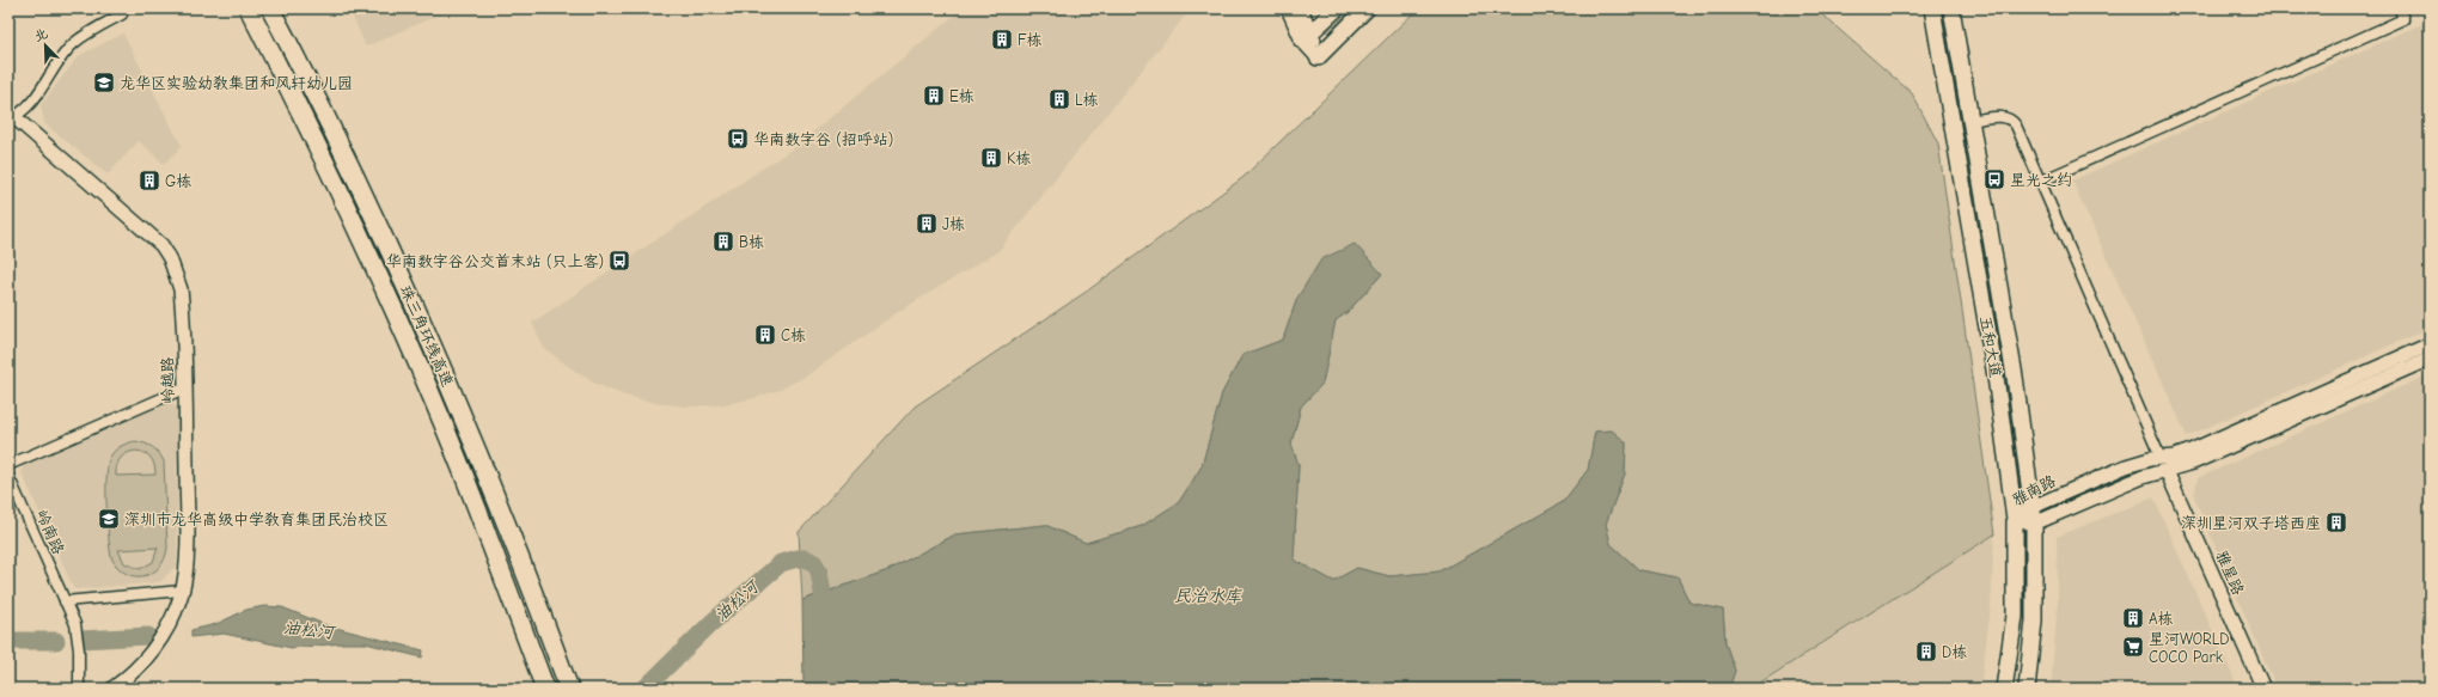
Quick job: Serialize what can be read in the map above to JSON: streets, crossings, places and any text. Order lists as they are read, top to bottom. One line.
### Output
{"streets":{"highway":["珠三角环线高速"],"main road":["五和大道"],"street":["岭越路","雅南路","岭南路","雅星路"]},"crossings":[["五和大道","雅南路"],["雅南路","雅星路"]],"water":["民治水库","油松河"],"places":{"building":["F栋","E栋","L栋","K栋","G栋","J栋","B栋","C栋","深圳星河双子塔西座","A栋","D栋"],"school or university":["龙华区实验幼教集团和风轩幼儿园","深圳市龙华高级中学教育集团民治校区"],"bus stop":["华南数字谷 (招呼站)","星光之约","华南数字谷公交首末站 (只上客)"],"supermarket":["星河WORLD COCO Park"]},"north":"top left"}
